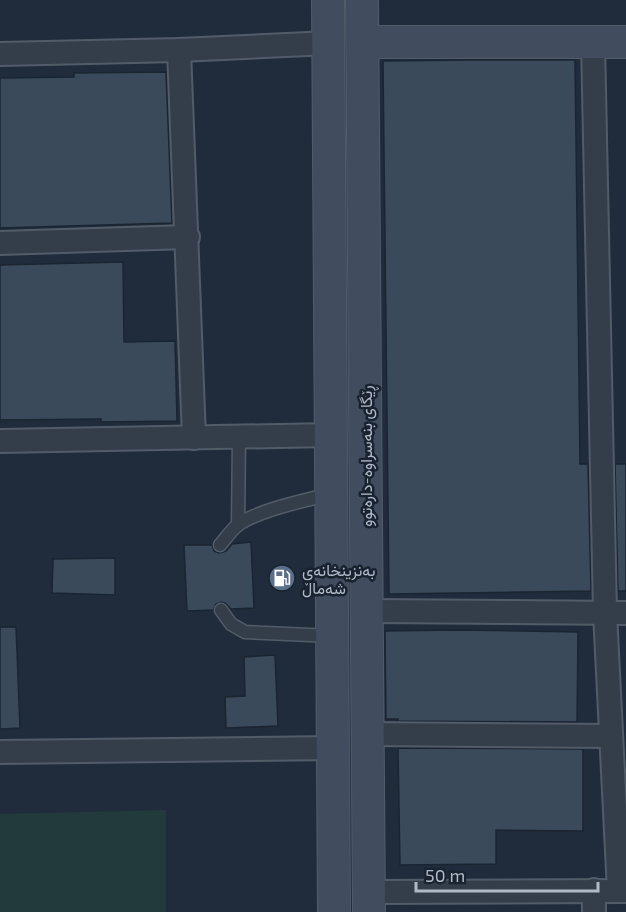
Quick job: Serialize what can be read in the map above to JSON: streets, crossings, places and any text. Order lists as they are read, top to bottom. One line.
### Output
{"streets":{"street":["ڕێگای بنەسراوە-دارەتوو"]},"places":{"fuel station":["بەنزینخانەی شەماڵ"]},"scale_bar":"50 m"}
